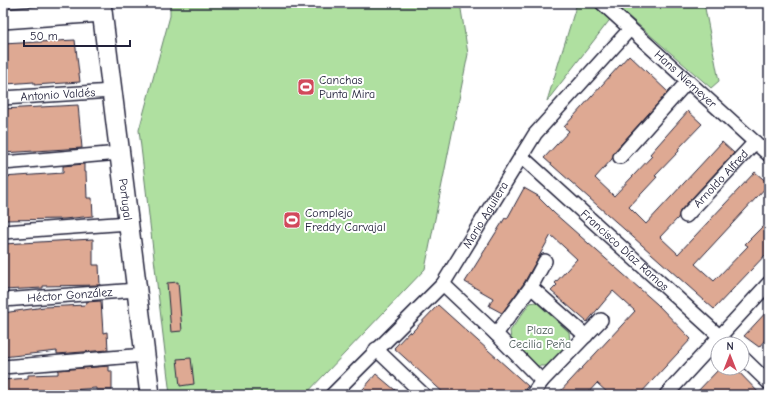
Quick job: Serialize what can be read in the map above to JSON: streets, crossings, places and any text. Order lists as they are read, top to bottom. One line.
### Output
{"streets":{"main road":["Portugal"],"street":["Hans Niemeyer","Antonio Valdés","Arnoldo Alfred","Mario Aguilera","Francisco Díaz Ramos","Héctor González"]},"crossings":[["Hans Niemeyer","Arnoldo Alfred"],["Hans Niemeyer","Mario Aguilera"],["Antonio Valdés","Portugal"],["Portugal","Héctor González"],["Mario Aguilera","Francisco Díaz Ramos"]],"parks":["Plaza Cecilia Peña"],"places":{"sports":["Canchas Punta Mira","Complejo Freddy Carvajal"]},"scale_bar":"50 m","north":"top"}
